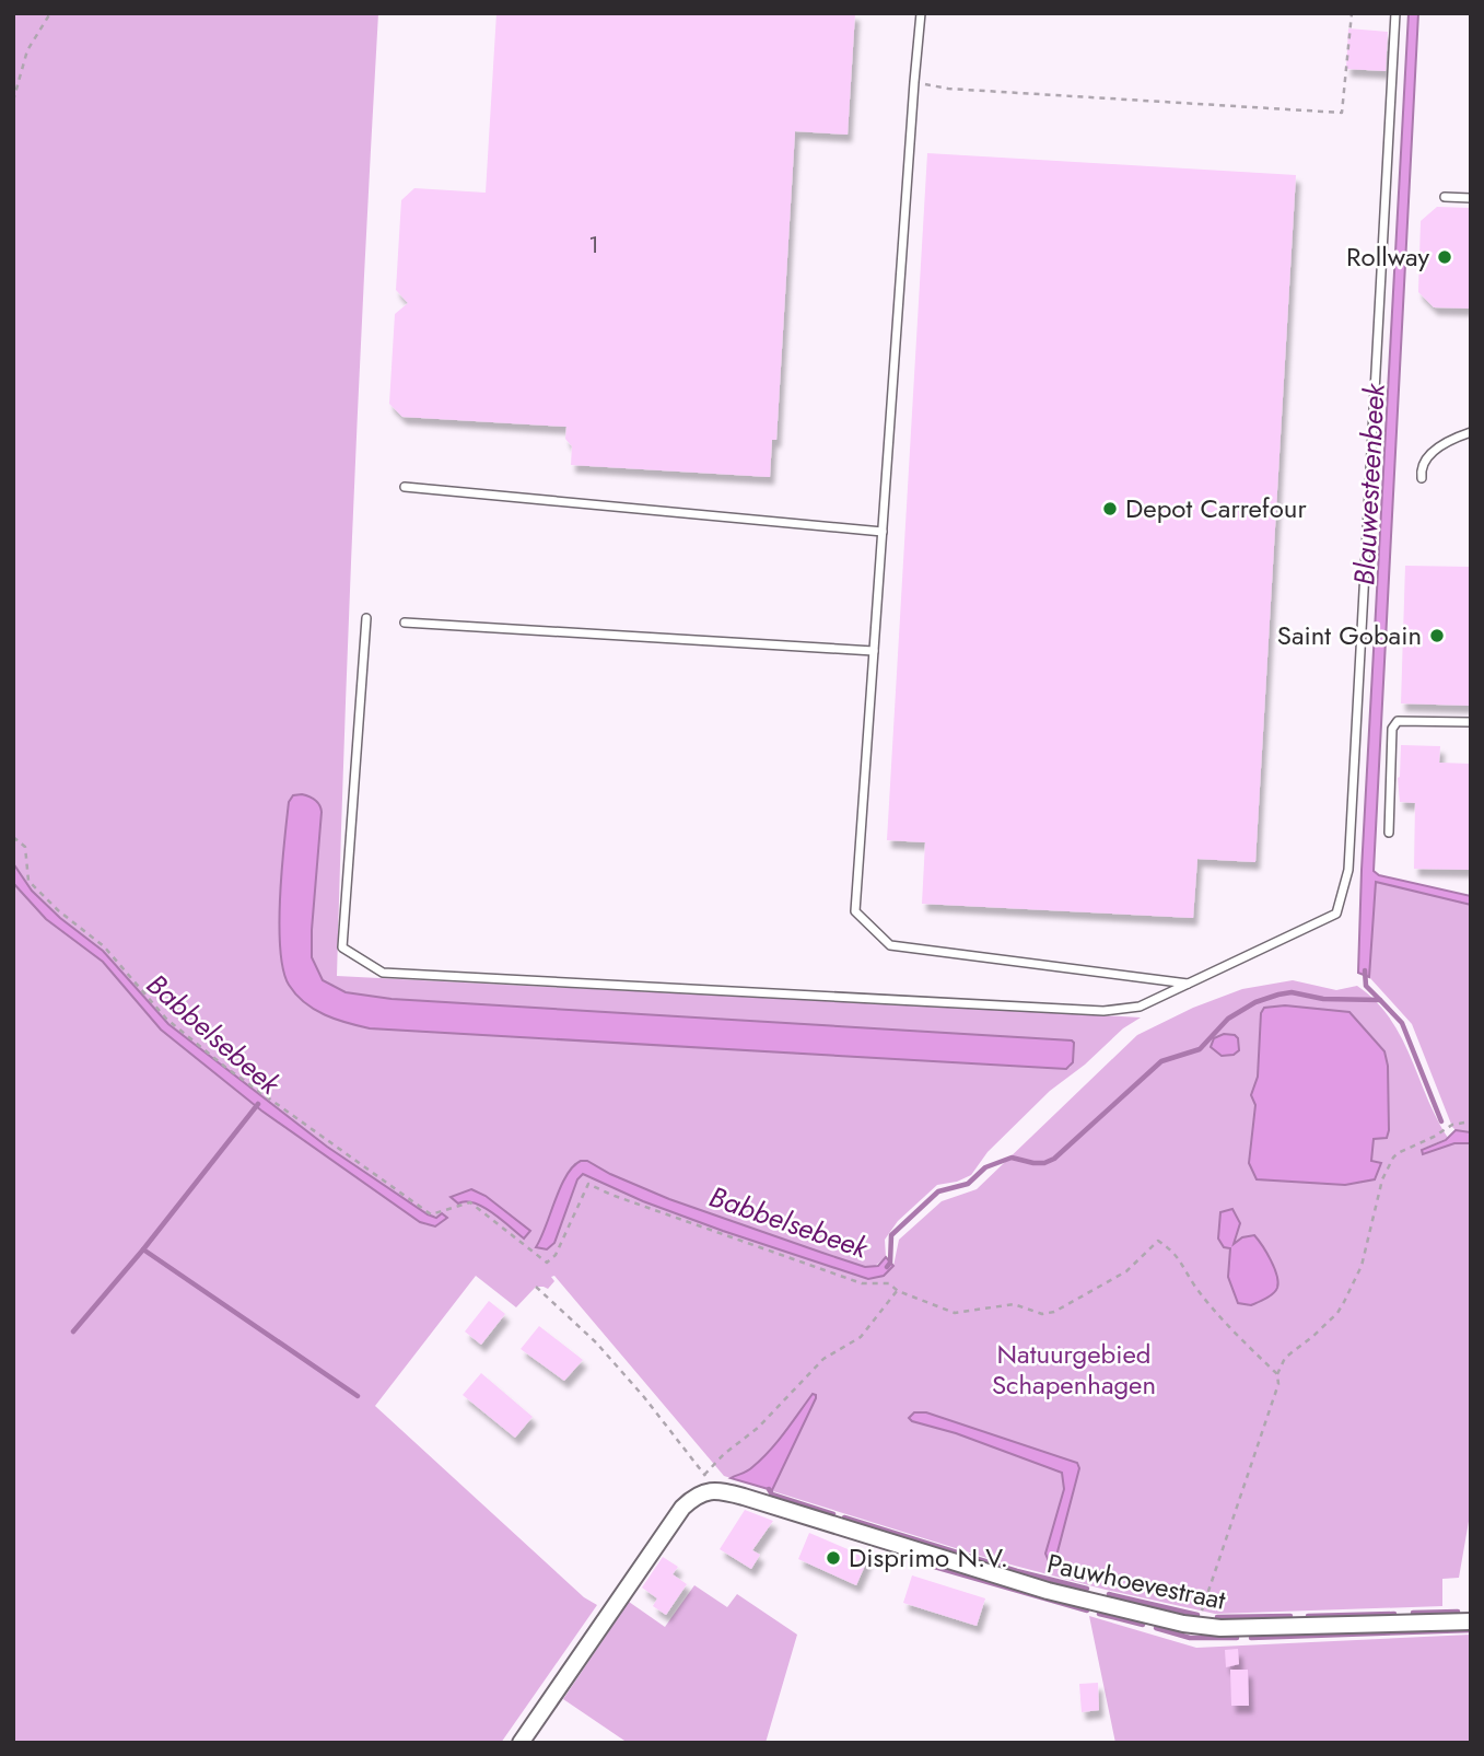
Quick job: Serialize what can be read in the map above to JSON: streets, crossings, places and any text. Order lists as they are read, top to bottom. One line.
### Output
{"streets":{"street":["Pauwhoevestraat"]},"water":["Blauwesteenbeek","Babbelsebeek"],"parks":["Natuurgebied Schapenhagen"],"places":["Rollway","Depot Carrefour","Saint Gobain","Disprimo N.V."],"house_numbers":["1"]}
